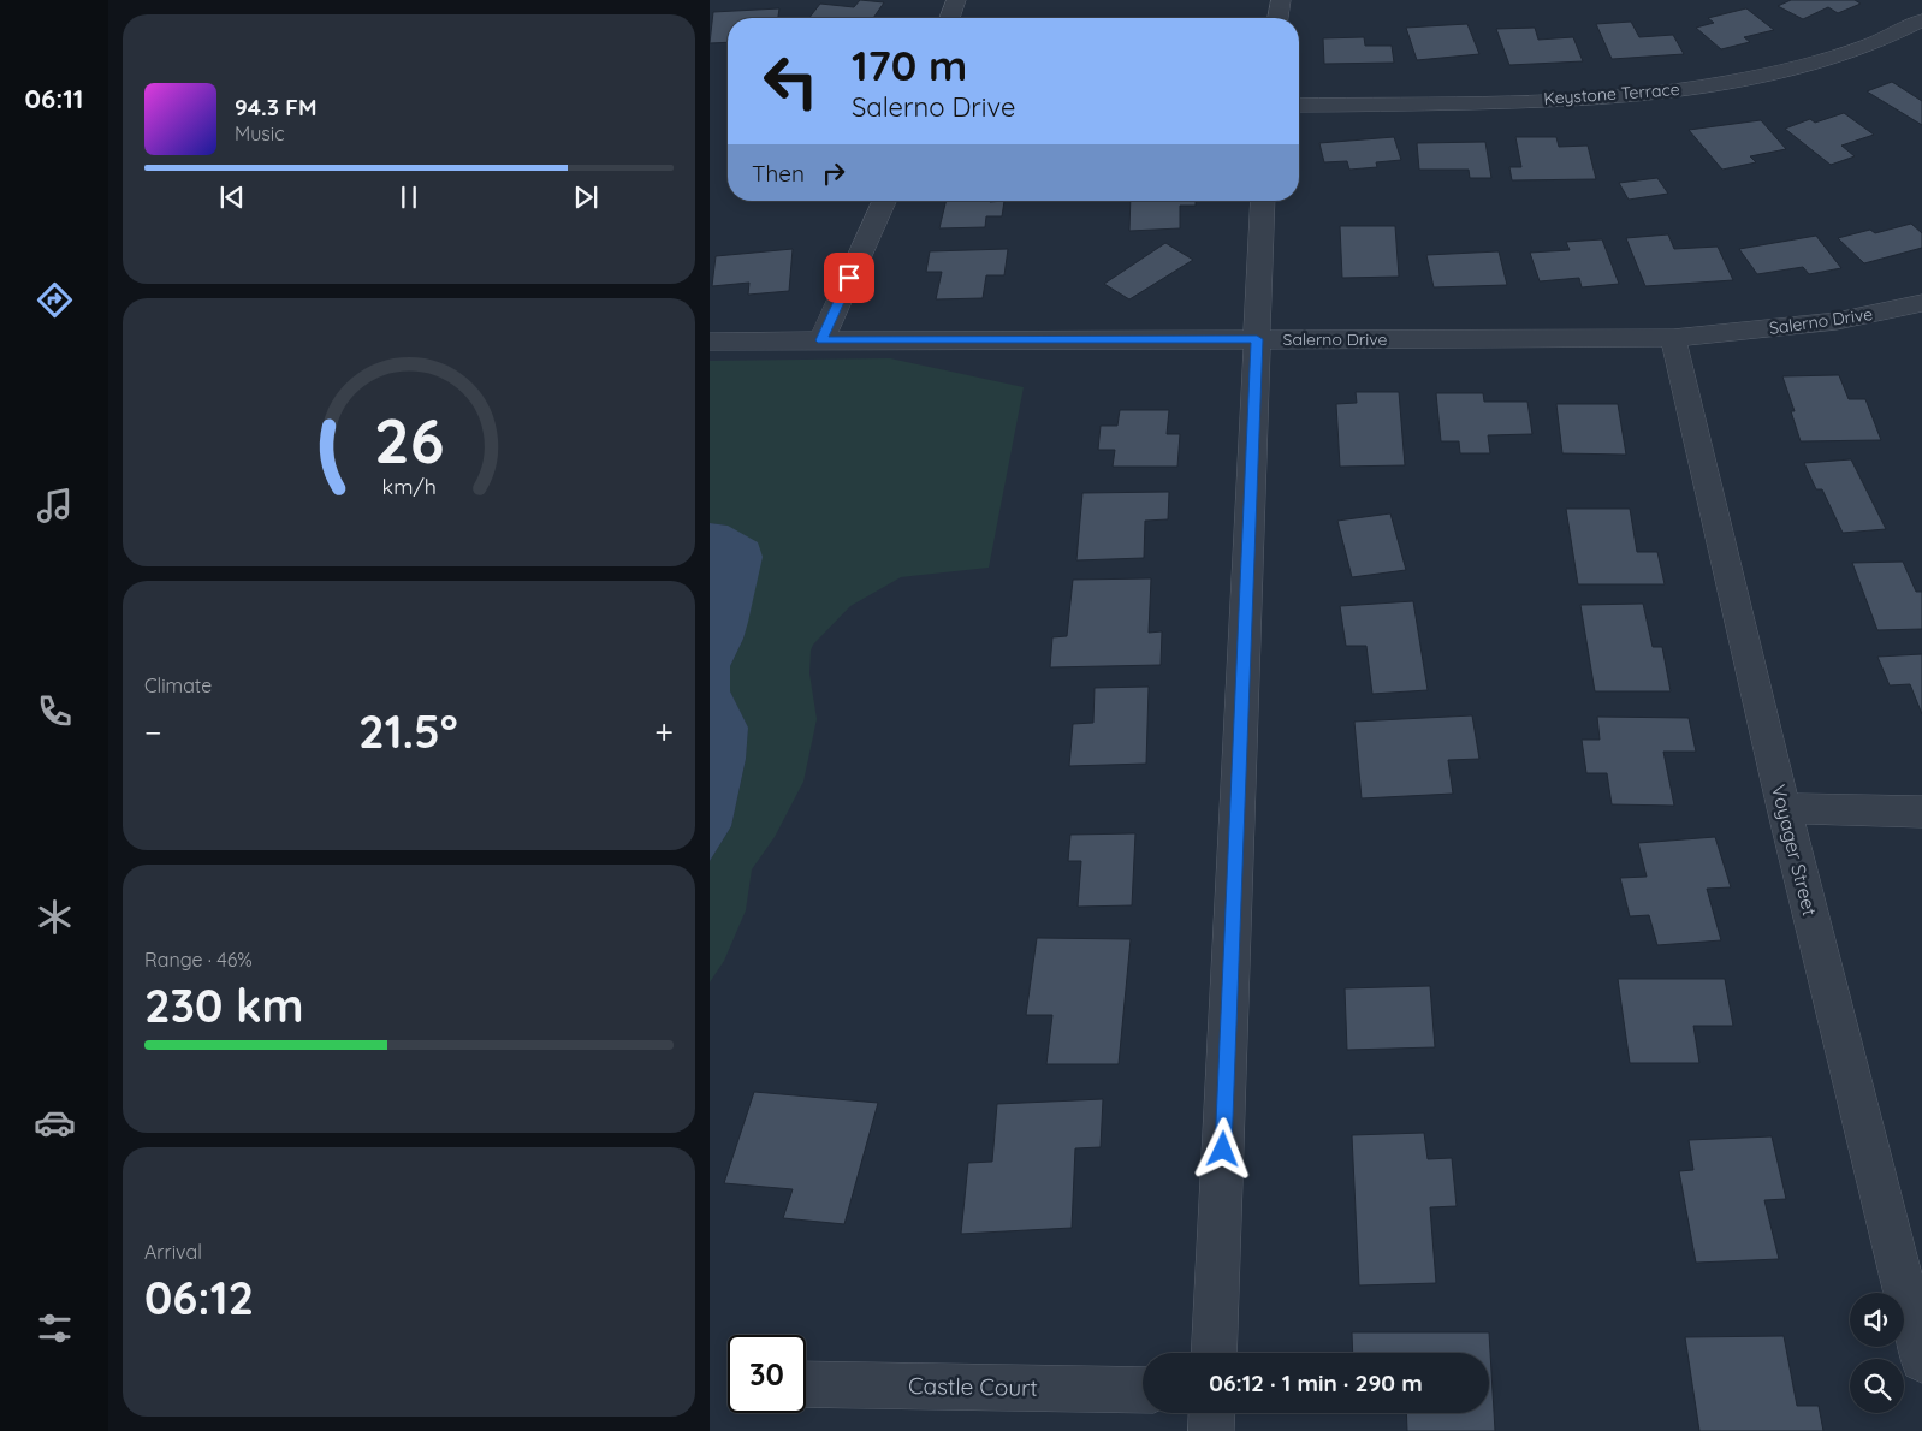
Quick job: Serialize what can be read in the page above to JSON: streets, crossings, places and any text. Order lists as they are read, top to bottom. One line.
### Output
{"streets":{"street":["Keystone Terrace","Salerno Drive","Voyager Street","Castle Court"]},"crossings":[["Salerno Drive","Voyager Street"]],"page":{"tabs":"06:11","turn":["170 m","Salerno Drive"],"song":["94.3 FM","Music"],"then":"Then","tile":["Climate",["Range · 46%","230 km"],["Arrival","06:12"]],"heat":["−","21.5°","+"],"limit":"30","trip":"06:12 · 1 min · 290 m","gauge":["26","km/h"]}}
